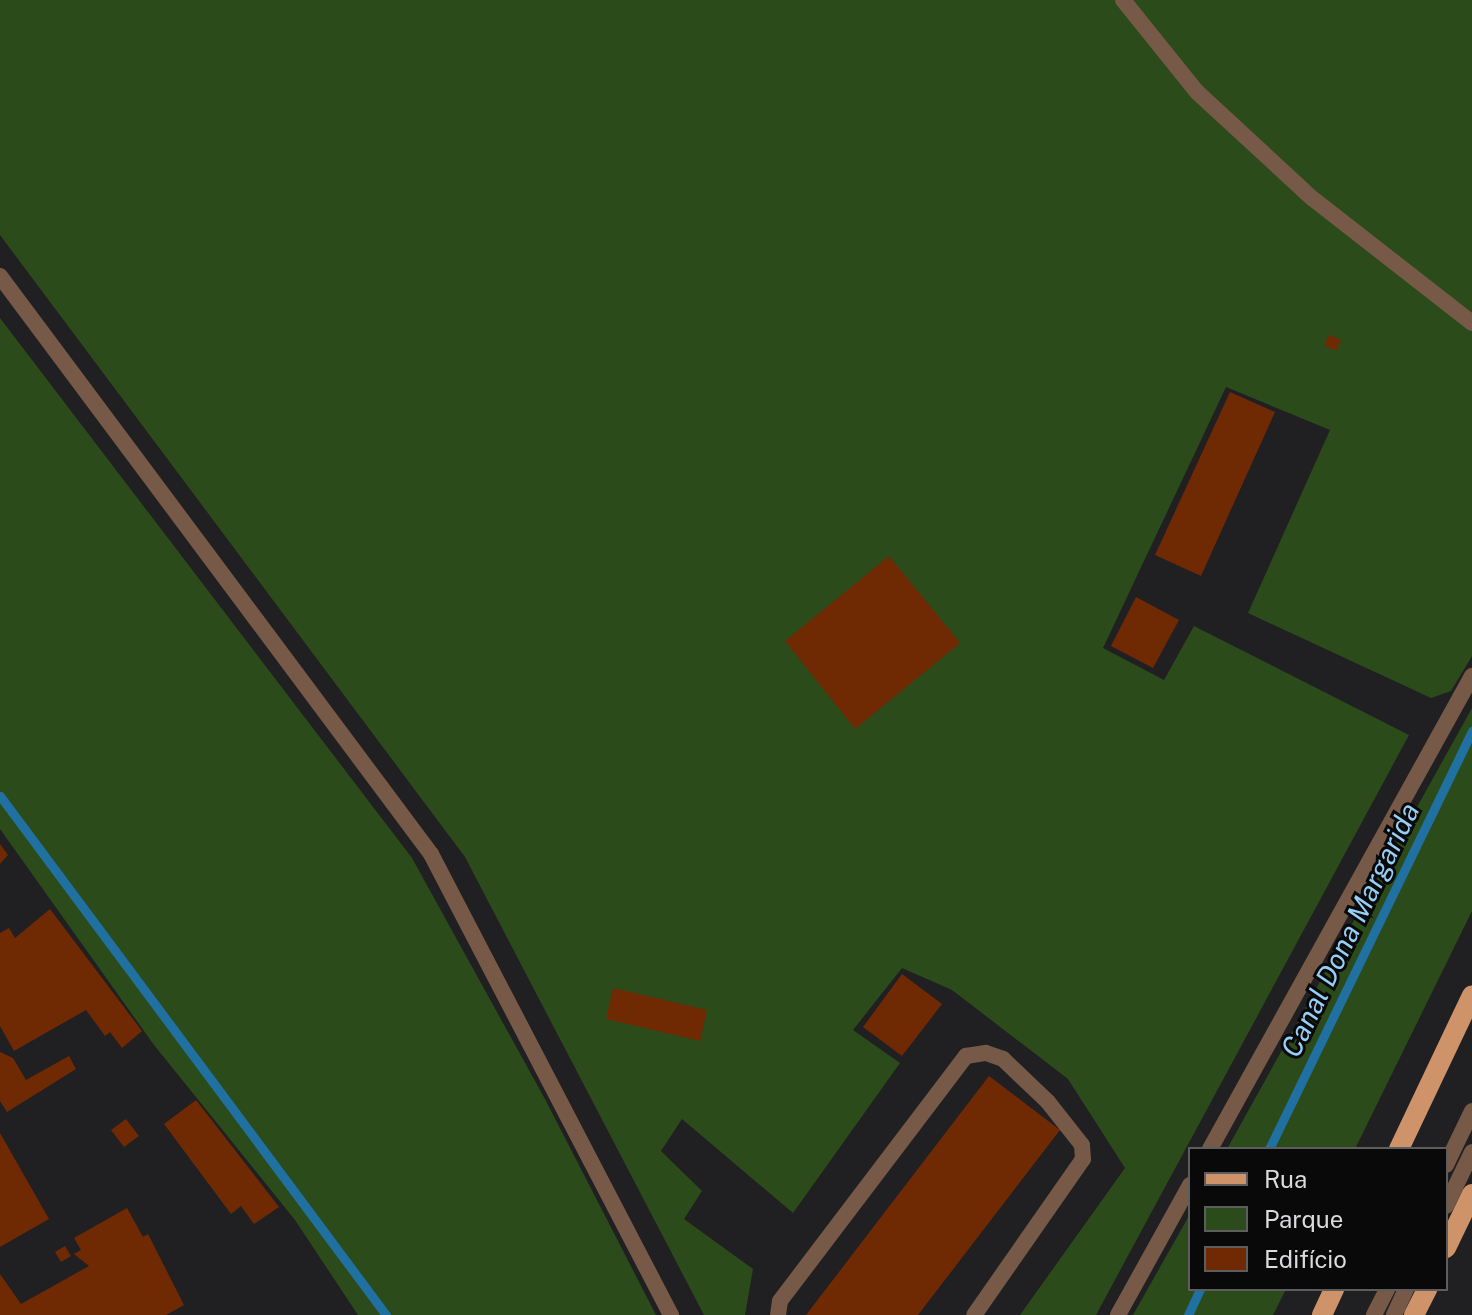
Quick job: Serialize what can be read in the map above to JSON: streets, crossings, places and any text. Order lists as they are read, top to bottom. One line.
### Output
{"water":["Canal Dona Margarida"],"legend":["Rua","Parque","Edifício"]}
